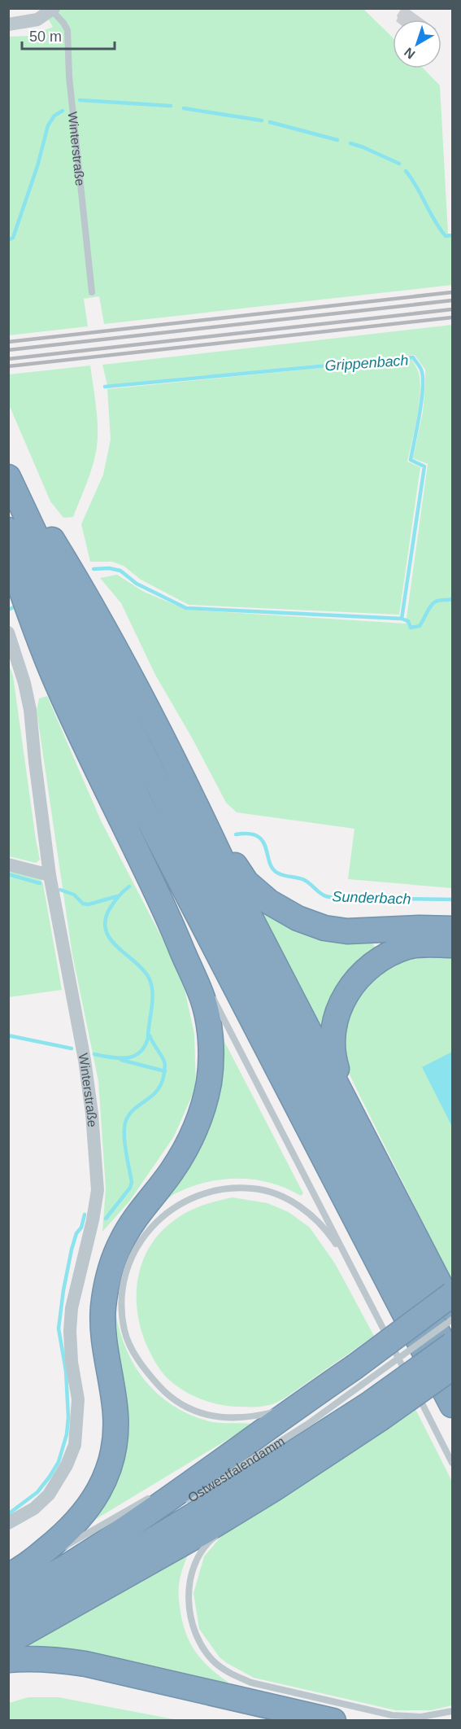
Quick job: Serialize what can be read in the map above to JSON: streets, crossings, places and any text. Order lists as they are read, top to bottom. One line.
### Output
{"streets":{"highway":["Ostwestfalendamm"],"street":["Winterstraße"]},"water":["Grippenbach","Sunderbach"],"scale_bar":"50 m","north":"bottom left"}
